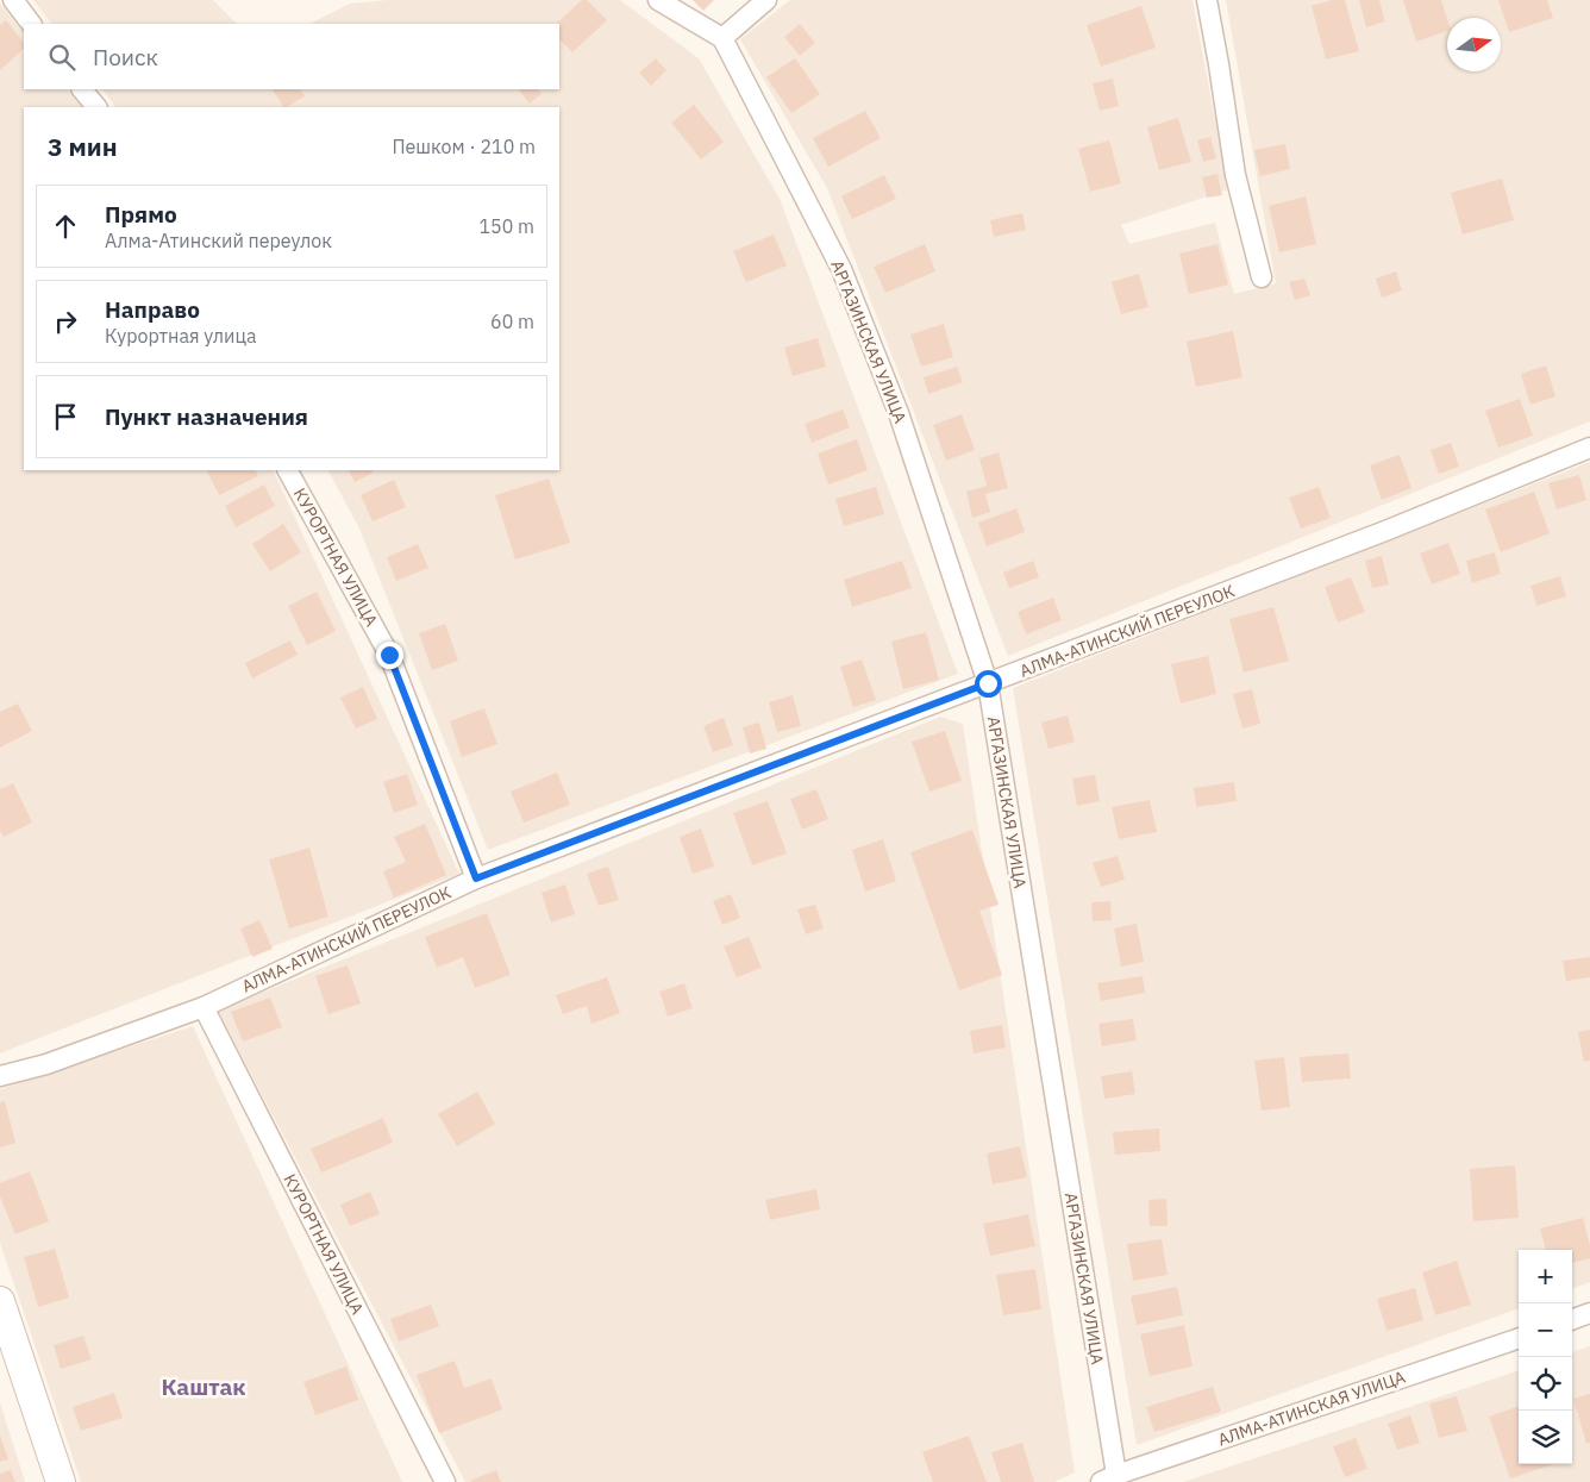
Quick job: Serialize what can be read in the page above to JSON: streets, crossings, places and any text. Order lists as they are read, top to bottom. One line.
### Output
{"streets":{"street":["АРГАЗИНСКАЯ УЛИЦА","КУРОРТНАЯ УЛИЦА","АЛМА-АТИНСКИЙ ПЕРЕУЛОК","АЛМА-АТИНСКАЯ УЛИЦА"]},"crossings":[["АРГАЗИНСКАЯ УЛИЦА","АЛМА-АТИНСКИЙ ПЕРЕУЛОК"],["АРГАЗИНСКАЯ УЛИЦА","АЛМА-АТИНСКАЯ УЛИЦА"],["КУРОРТНАЯ УЛИЦА","АЛМА-АТИНСКИЙ ПЕРЕУЛОК"]],"districts":["Каштак"],"north":"right","page":{"search":"Поиск","heading":["3 мин","Пешком · 210 m"],"list":[["Прямо","Алма-Атинский переулок","150 m"],["Направо","Курортная улица","60 m"],"Пункт назначения"],"map_buttons":["+","−"]}}
